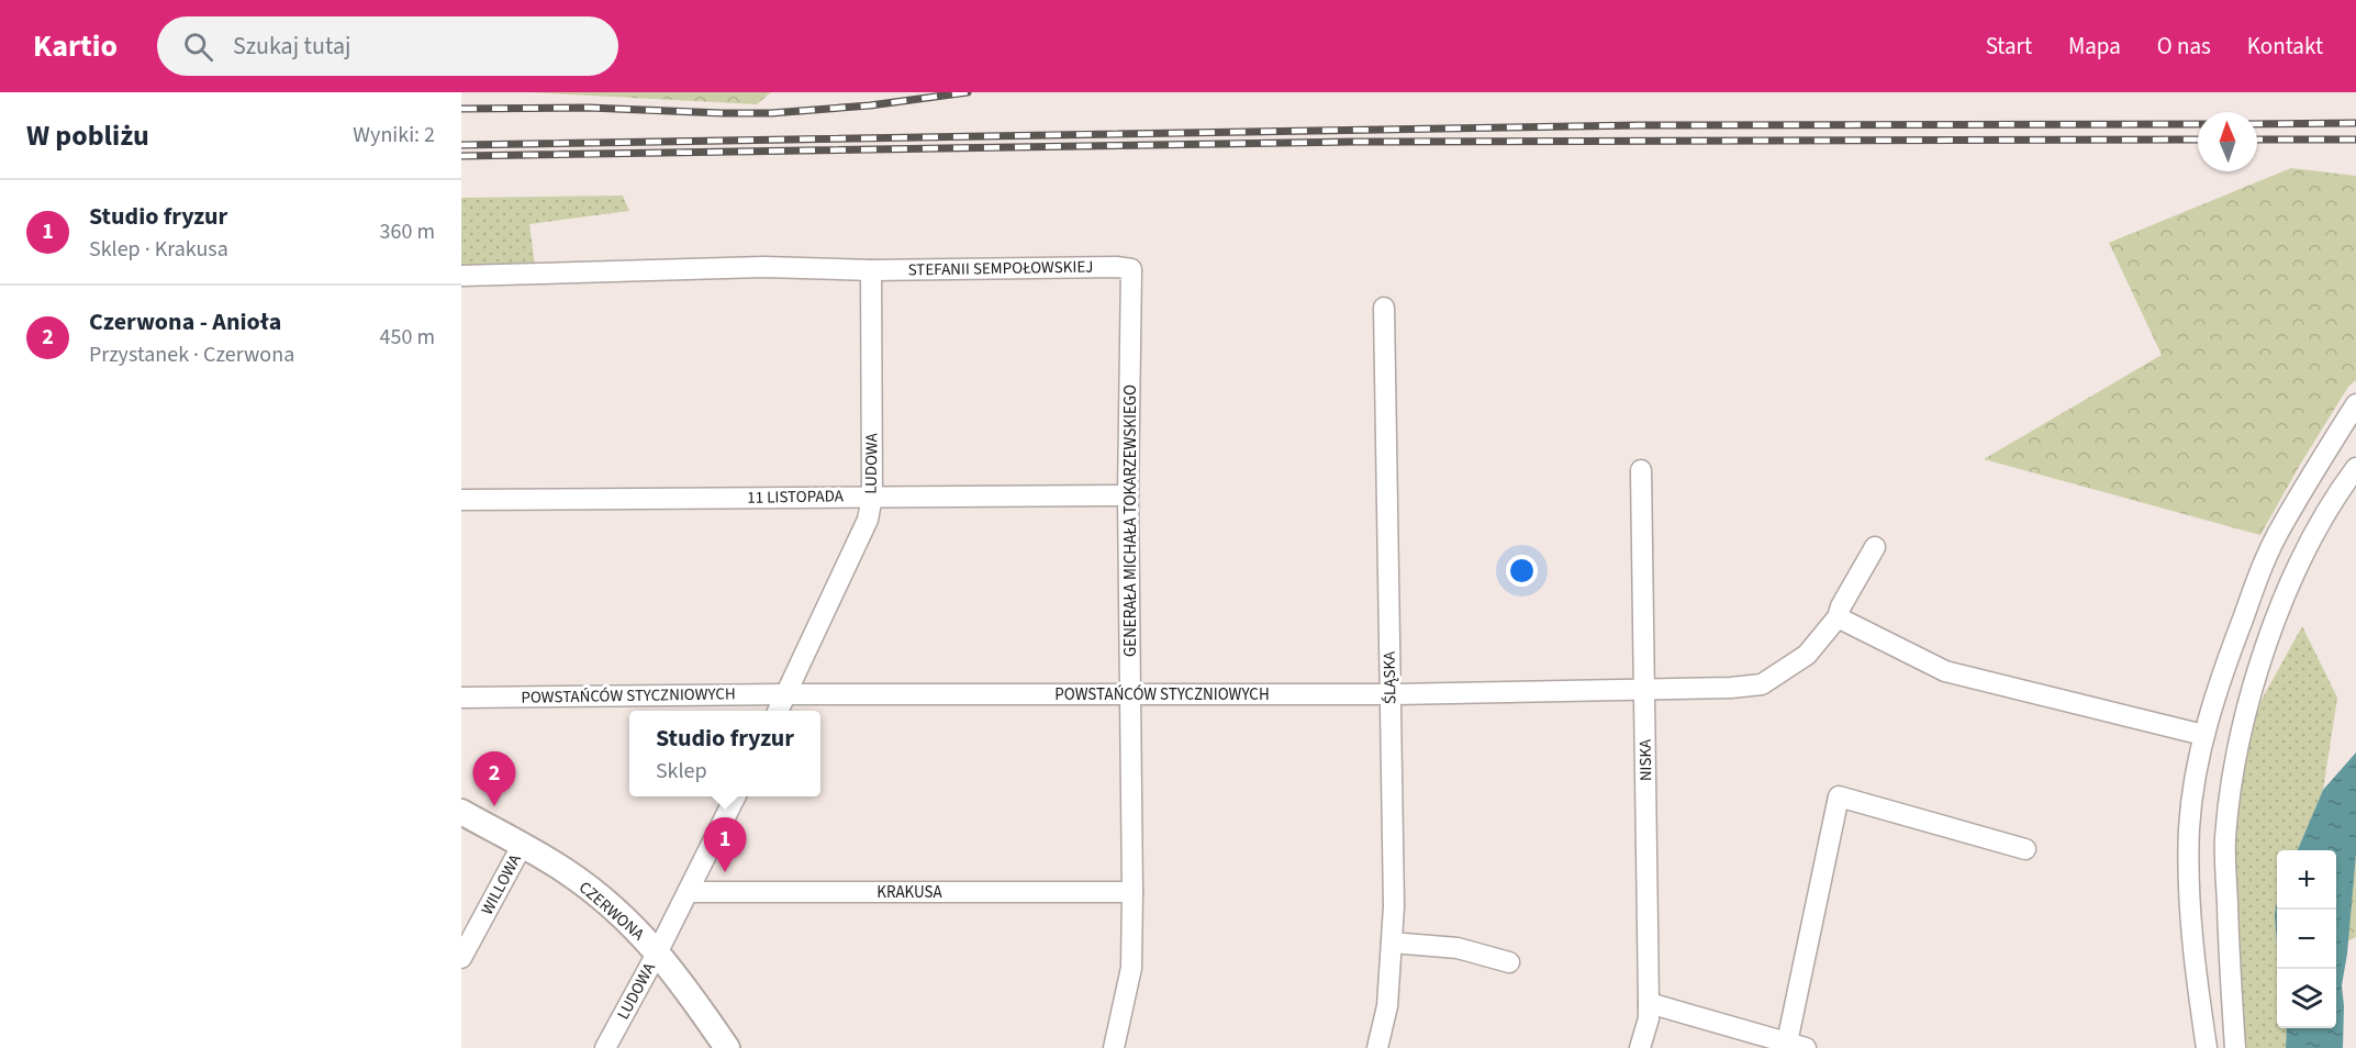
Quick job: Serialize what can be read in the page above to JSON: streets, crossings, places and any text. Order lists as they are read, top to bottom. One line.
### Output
{"streets":{"main road":["CZERWONA"],"street":["STEFANII SEMPOŁOWSKIEJ","LUDOWA","11 LISTOPADA","GENERAŁA MICHAŁA TOKARZEWSKIEGO","ŚLĄSKA","POWSTAŃCÓW STYCZNIOWYCH","NISKA","WILLOWA","KRAKUSA"]},"crossings":[["STEFANII SEMPOŁOWSKIEJ","LUDOWA"],["STEFANII SEMPOŁOWSKIEJ","GENERAŁA MICHAŁA TOKARZEWSKIEGO"],["LUDOWA","11 LISTOPADA"],["LUDOWA","POWSTAŃCÓW STYCZNIOWYCH"],["LUDOWA","KRAKUSA"],["LUDOWA","CZERWONA"],["11 LISTOPADA","GENERAŁA MICHAŁA TOKARZEWSKIEGO"],["GENERAŁA MICHAŁA TOKARZEWSKIEGO","POWSTAŃCÓW STYCZNIOWYCH"],["GENERAŁA MICHAŁA TOKARZEWSKIEGO","KRAKUSA"],["ŚLĄSKA","POWSTAŃCÓW STYCZNIOWYCH"],["POWSTAŃCÓW STYCZNIOWYCH","NISKA"],["WILLOWA","CZERWONA"]],"north":"top","page":{"header":"Kartio","search":"Szukaj tutaj","nav":["Start","Mapa","O nas","Kontakt"],"heading":["W pobliżu","Wyniki: 2"],"list":[{"mark":"1","name":"Studio fryzur","note":"Sklep · Krakusa","value":"360 m"},{"mark":"2","name":"Czerwona - Anioła","note":"Przystanek · Czerwona","value":"450 m"}],"popup":["Studio fryzur","Sklep"],"pins":["2","1"],"map_buttons":["+","−"]}}
